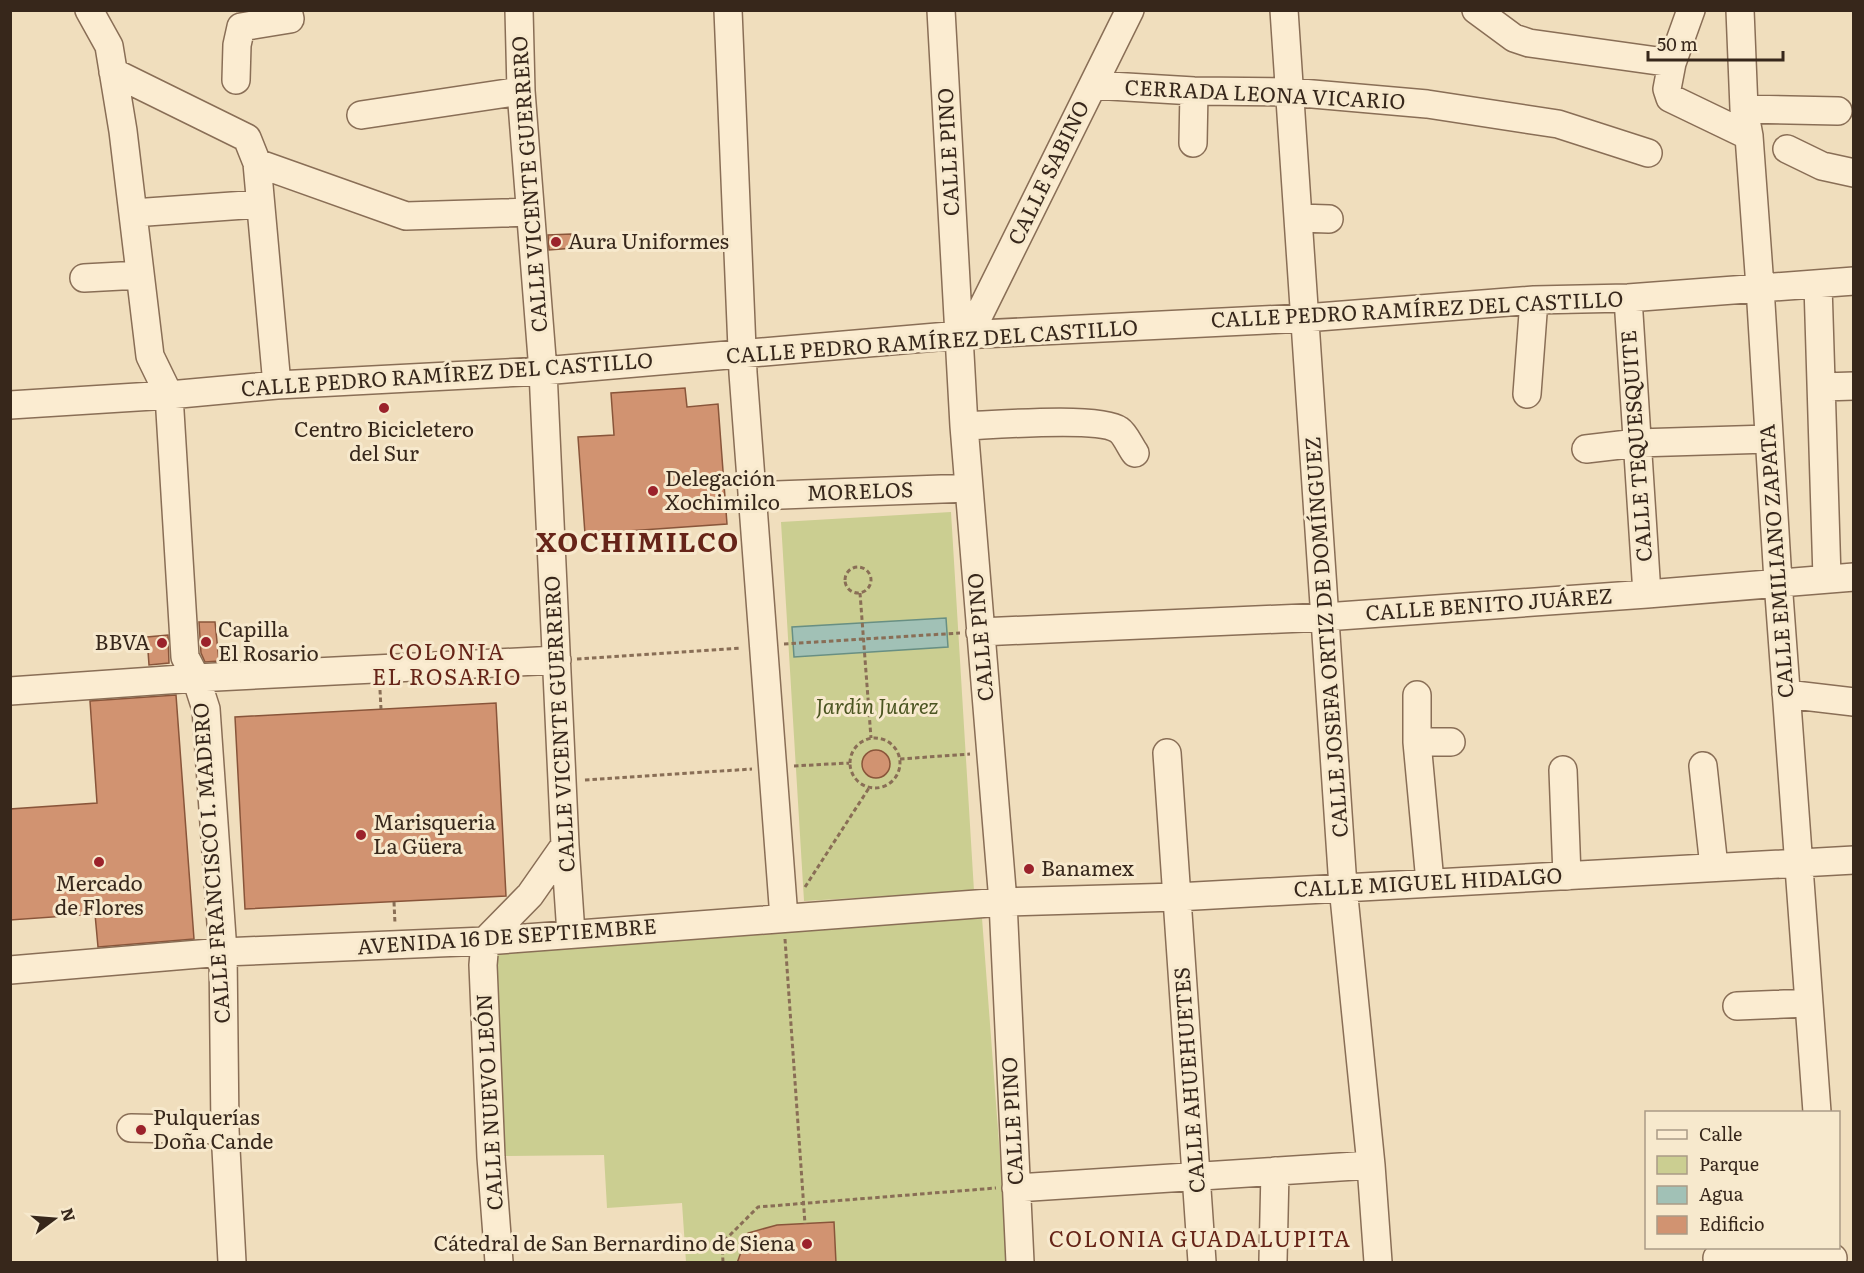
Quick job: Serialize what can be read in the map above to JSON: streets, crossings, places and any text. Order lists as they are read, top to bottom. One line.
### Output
{"streets":{"street":["CERRADA LEONA VICARIO","CALLE PINO","CALLE SABINO","CALLE VICENTE GUERRERO","CALLE PEDRO RAMÍREZ DEL CASTILLO","CALLE TEQUESQUITE","MORELOS","CALLE EMILIANO ZAPATA","CALLE BENITO JUÁREZ","CALLE JOSEFA ORTIZ DE DOMÍNGUEZ","CALLE FRANCISCO I. MADERO","CALLE MIGUEL HIDALGO","AVENIDA 16 DE SEPTIEMBRE","CALLE AHUEHUETES","CALLE NUEVO LEÓN"]},"crossings":[["CERRADA LEONA VICARIO","CALLE SABINO"],["CERRADA LEONA VICARIO","CALLE JOSEFA ORTIZ DE DOMÍNGUEZ"],["CALLE PINO","CALLE SABINO"],["CALLE PINO","CALLE PEDRO RAMÍREZ DEL CASTILLO"],["CALLE PINO","MORELOS"],["CALLE PINO","CALLE BENITO JUÁREZ"],["CALLE PINO","CALLE MIGUEL HIDALGO"],["CALLE PINO","AVENIDA 16 DE SEPTIEMBRE"],["CALLE SABINO","CALLE PEDRO RAMÍREZ DEL CASTILLO"],["CALLE VICENTE GUERRERO","CALLE PEDRO RAMÍREZ DEL CASTILLO"],["CALLE VICENTE GUERRERO","AVENIDA 16 DE SEPTIEMBRE"],["CALLE PEDRO RAMÍREZ DEL CASTILLO","CALLE TEQUESQUITE"],["CALLE PEDRO RAMÍREZ DEL CASTILLO","CALLE EMILIANO ZAPATA"],["CALLE PEDRO RAMÍREZ DEL CASTILLO","CALLE JOSEFA ORTIZ DE DOMÍNGUEZ"],["CALLE PEDRO RAMÍREZ DEL CASTILLO","CALLE FRANCISCO I. MADERO"],["CALLE TEQUESQUITE","CALLE BENITO JUÁREZ"],["CALLE EMILIANO ZAPATA","CALLE BENITO JUÁREZ"],["CALLE EMILIANO ZAPATA","CALLE MIGUEL HIDALGO"],["CALLE BENITO JUÁREZ","CALLE JOSEFA ORTIZ DE DOMÍNGUEZ"],["CALLE JOSEFA ORTIZ DE DOMÍNGUEZ","CALLE MIGUEL HIDALGO"],["CALLE FRANCISCO I. MADERO","AVENIDA 16 DE SEPTIEMBRE"],["CALLE MIGUEL HIDALGO","AVENIDA 16 DE SEPTIEMBRE"],["CALLE MIGUEL HIDALGO","CALLE AHUEHUETES"],["AVENIDA 16 DE SEPTIEMBRE","CALLE NUEVO LEÓN"]],"districts":["XOCHIMILCO","COLONIA EL ROSARIO","COLONIA GUADALUPITA"],"parks":["Jardín Juárez"],"places":["Aura Uniformes","Centro Bicicletero del Sur","Delegación Xochimilco","Capilla El Rosario","BBVA","Marisqueria La Güera","Mercado de Flores","Banamex","Pulquerías Doña Cande","Cátedral de San Bernardino de Siena"],"legend":["Calle","Parque","Agua","Edificio"],"scale_bar":"50 m","north":"right"}
